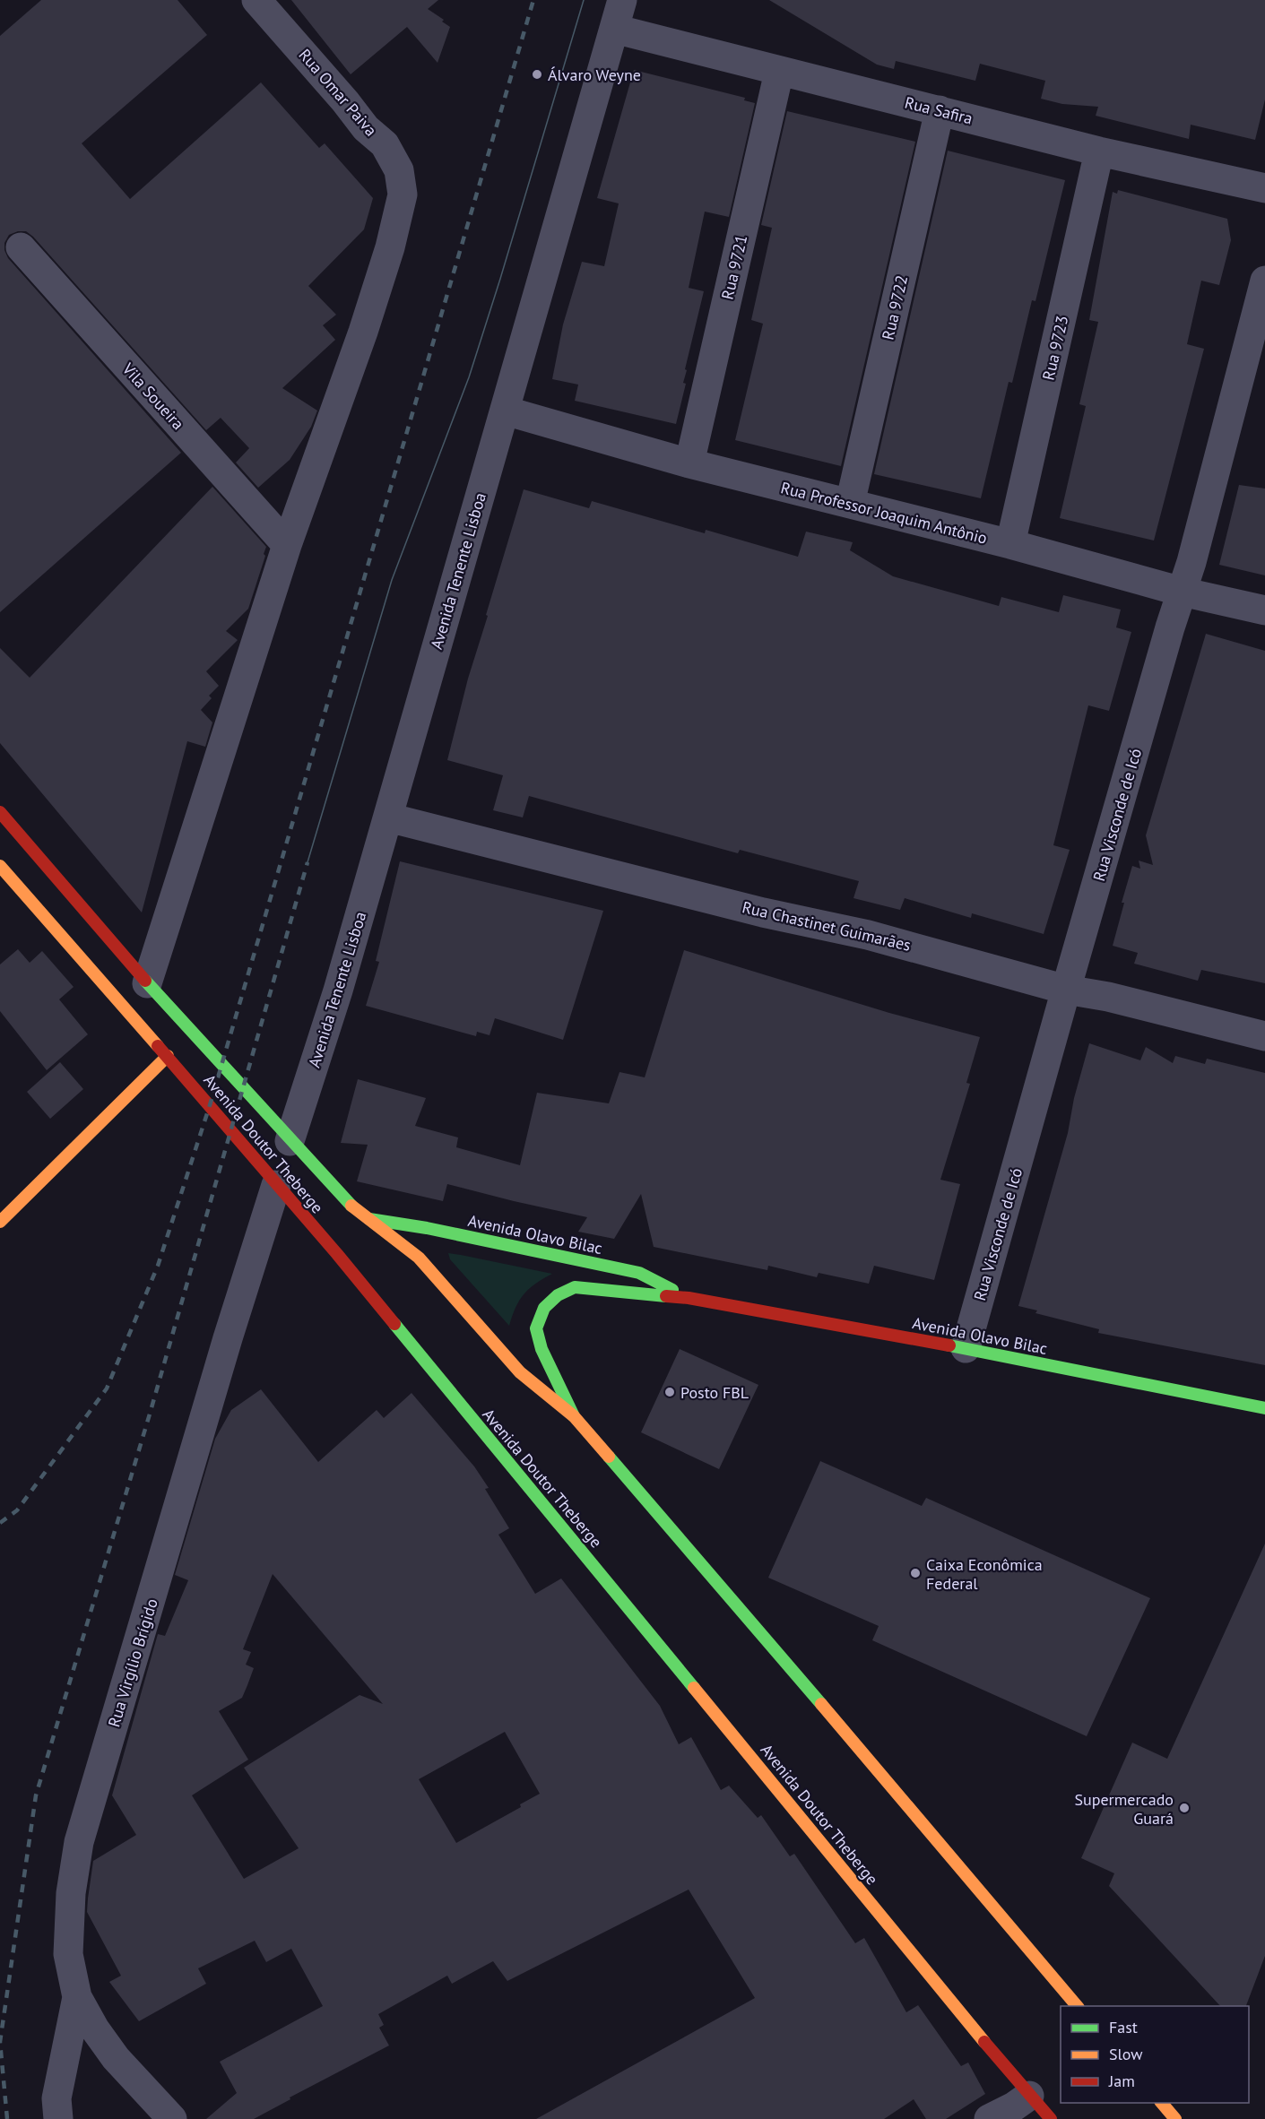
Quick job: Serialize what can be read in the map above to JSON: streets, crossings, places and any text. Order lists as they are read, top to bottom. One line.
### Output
{"streets":{"main road":["Avenida Doutor Theberge","Avenida Olavo Bilac"],"street":["Rua Omar Paiva","Rua Safira","Rua 9721","Rua 9722","Rua 9723","Vila Soueira","Rua Professor Joaquim Antônio","Avenida Tenente Lisboa","Rua Visconde de Icó","Rua Chastinet Guimarães","Rua Virgílio Brígido"]},"crossings":[["Rua Omar Paiva","Vila Soueira"],["Rua Safira","Rua 9721"],["Rua Safira","Rua 9722"],["Rua Safira","Rua 9723"],["Rua Safira","Avenida Tenente Lisboa"],["Rua 9721","Rua Professor Joaquim Antônio"],["Rua 9722","Rua Professor Joaquim Antônio"],["Rua 9723","Rua Professor Joaquim Antônio"],["Rua Professor Joaquim Antônio","Avenida Tenente Lisboa"],["Rua Professor Joaquim Antônio","Rua Visconde de Icó"],["Avenida Tenente Lisboa","Rua Chastinet Guimarães"],["Avenida Tenente Lisboa","Avenida Doutor Theberge"],["Rua Visconde de Icó","Rua Chastinet Guimarães"],["Rua Visconde de Icó","Avenida Olavo Bilac"],["Avenida Doutor Theberge","Avenida Olavo Bilac"],["Avenida Doutor Theberge","Rua Virgílio Brígido"]],"places":["Álvaro Weyne","Posto FBL","Caixa Econômica Federal","Supermercado Guará"],"legend":["Fast","Slow","Jam"]}
